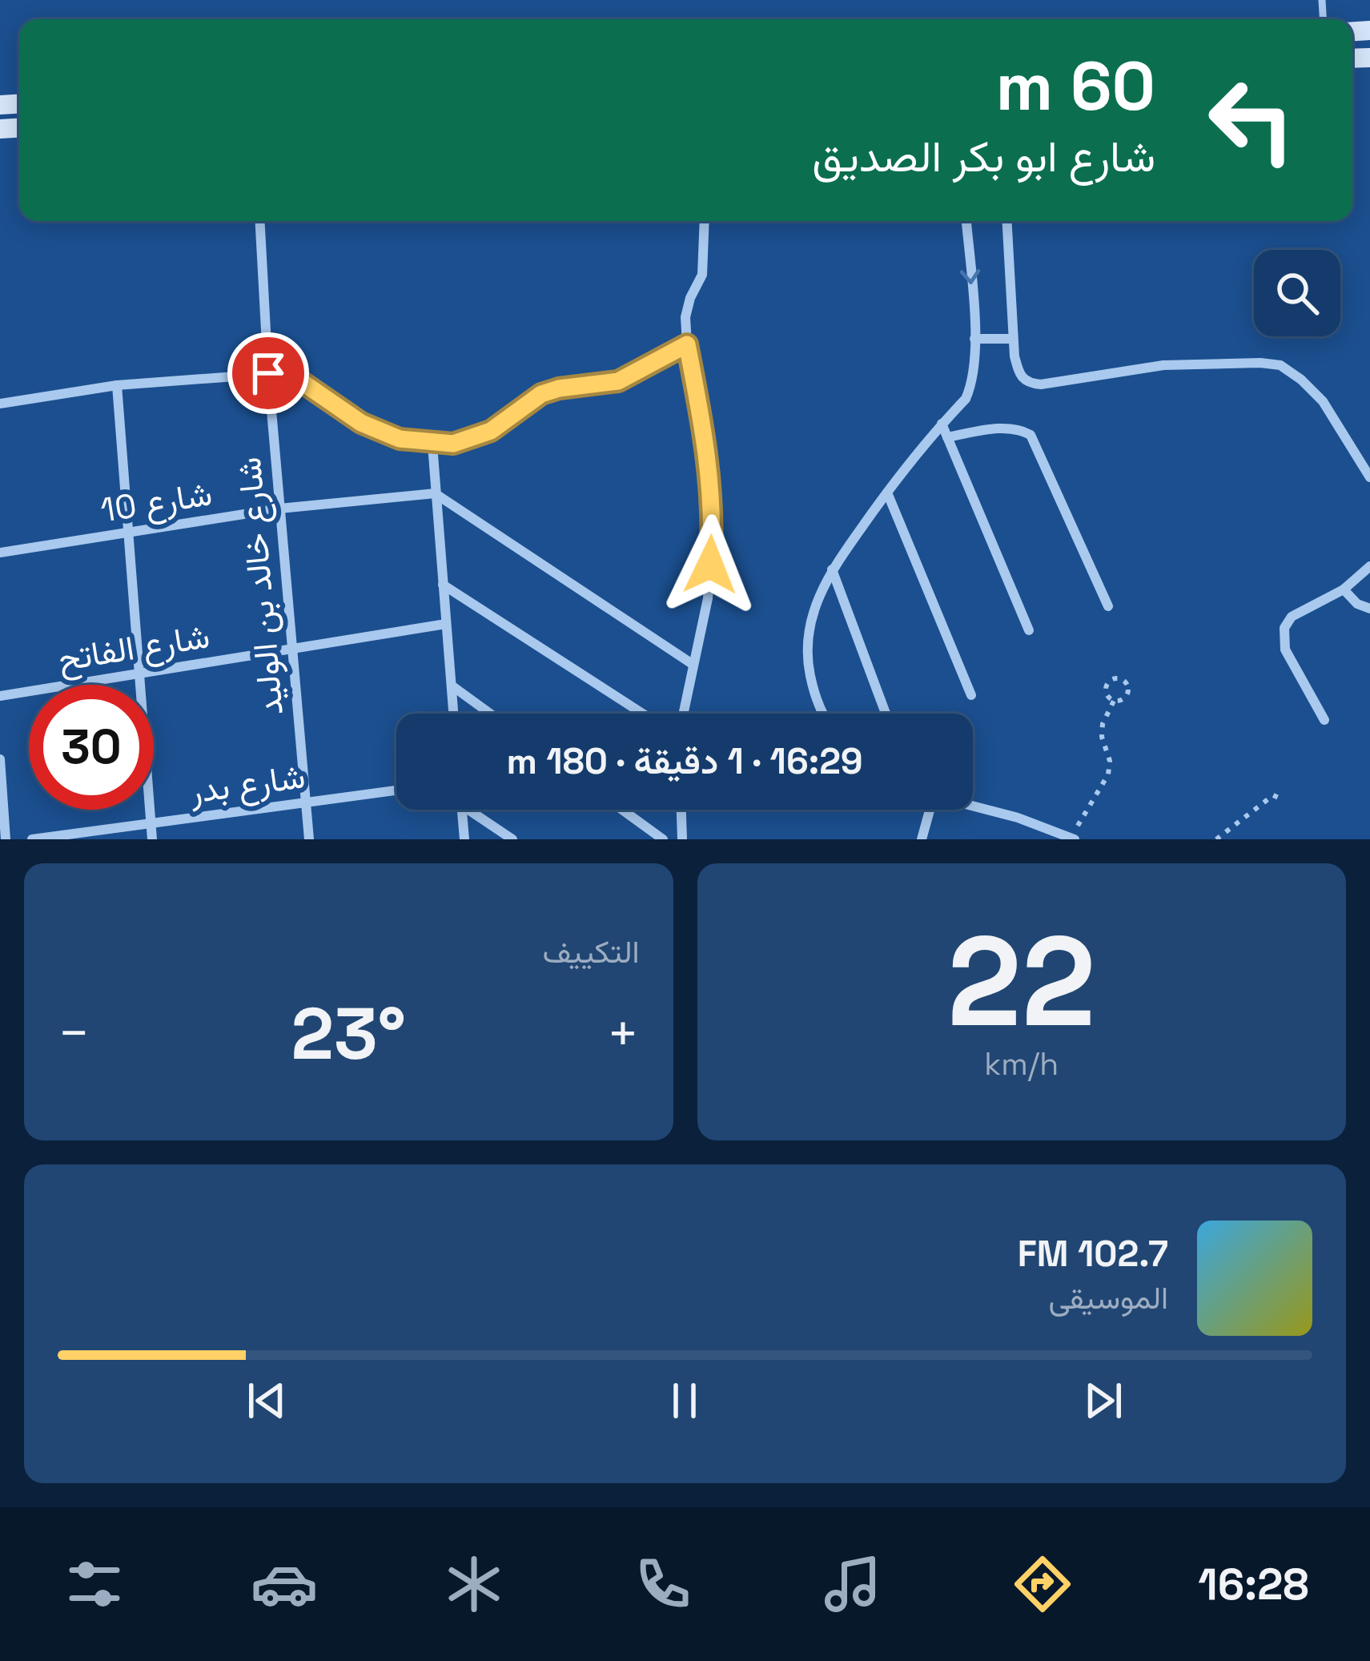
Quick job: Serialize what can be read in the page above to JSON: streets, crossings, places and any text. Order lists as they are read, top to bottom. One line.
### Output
{"streets":{"street":["شارع 10","شارع خالد بن الوليد","شارع الفاتح","شارع بدر"]},"crossings":[["شارع 10","شارع خالد بن الوليد"],["شارع خالد بن الوليد","شارع الفاتح"],["شارع خالد بن الوليد","شارع بدر"]],"page":{"turn":["60 m","شارع ابو بكر الصديق"],"limit":"30","trip":"16:29 · 1 دقيقة · 180 m","tile":[["22","km/h"],"التكييف"],"heat":["−","23°","+"],"song":["102.7 FM","الموسيقى"],"tabs":"16:28"}}
